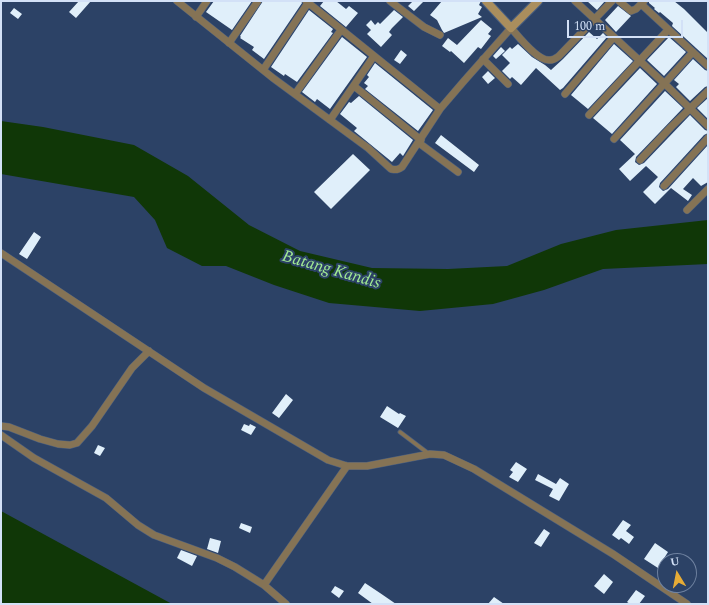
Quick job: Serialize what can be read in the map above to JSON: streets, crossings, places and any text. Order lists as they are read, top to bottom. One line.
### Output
{"water":["Batang Kandis"],"scale_bar":"100 m","north":"top"}
